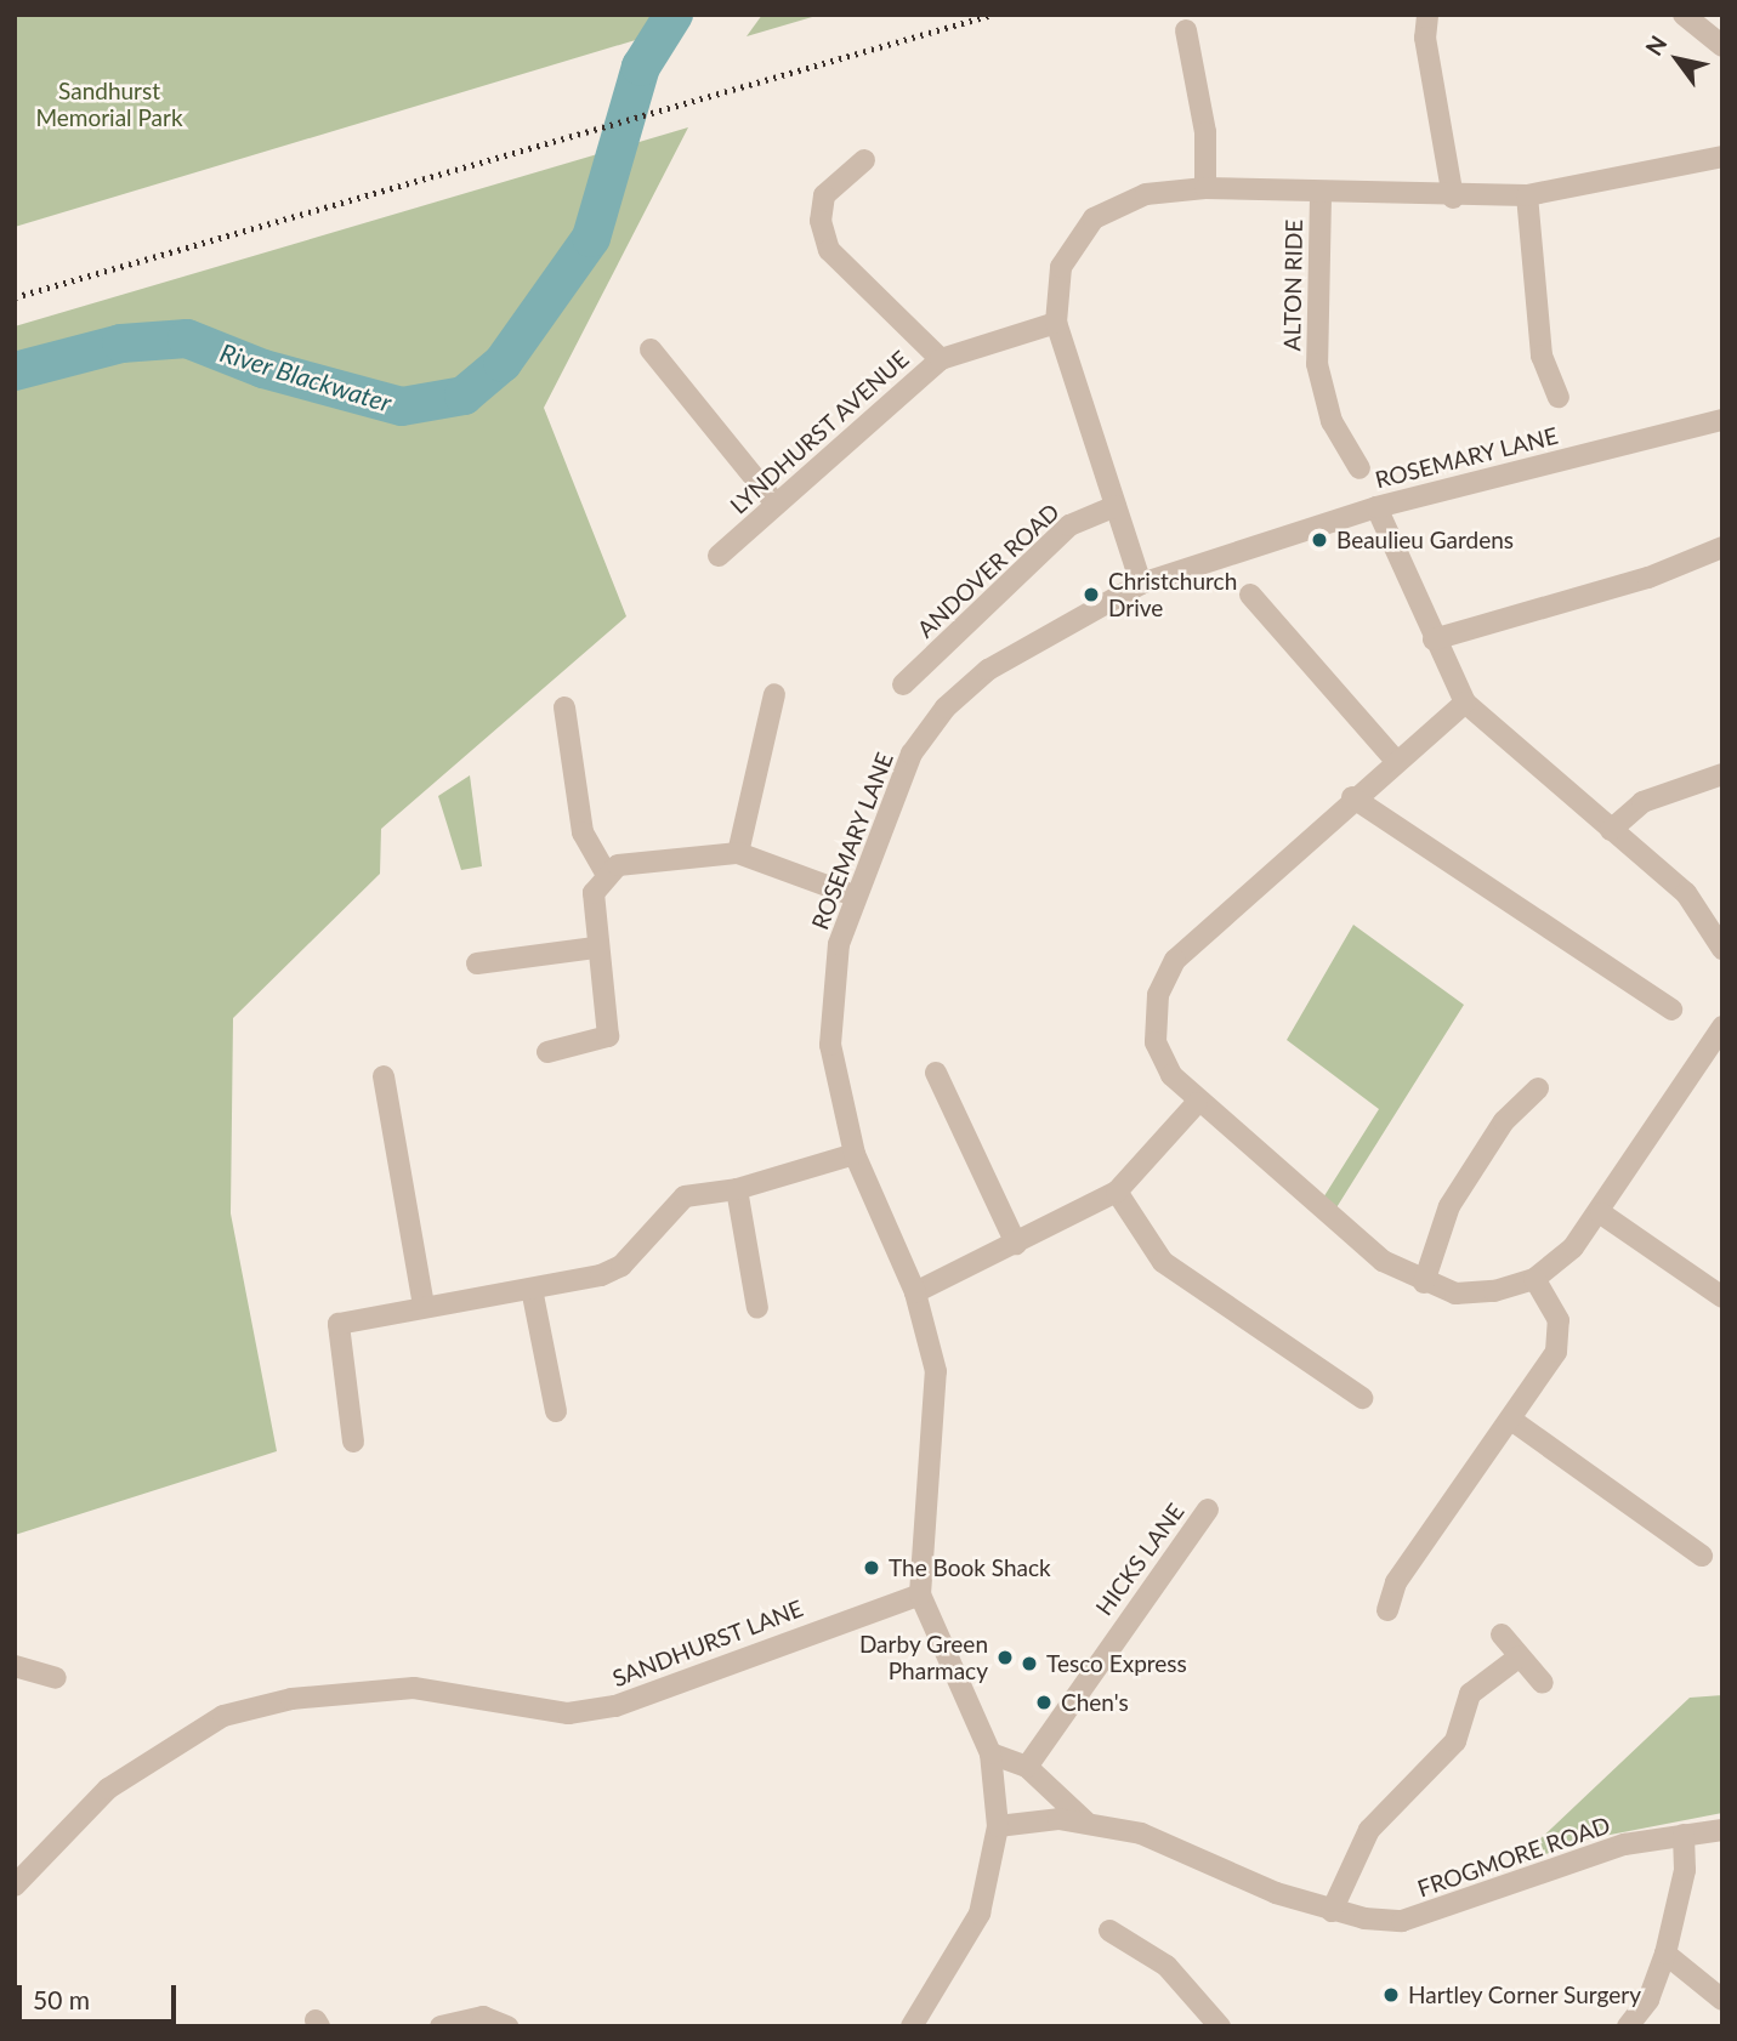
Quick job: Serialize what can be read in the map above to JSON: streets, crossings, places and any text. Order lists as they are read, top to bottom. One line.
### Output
{"streets":{"street":["ALTON RIDE","LYNDHURST AVENUE","ROSEMARY LANE","ANDOVER ROAD","HICKS LANE","SANDHURST LANE","FROGMORE ROAD"]},"crossings":[["ROSEMARY LANE","SANDHURST LANE"],["ROSEMARY LANE","FROGMORE ROAD"],["HICKS LANE","FROGMORE ROAD"]],"water":["River Blackwater"],"parks":["Sandhurst Memorial Park"],"places":["Beaulieu Gardens","Christchurch Drive","The Book Shack","Darby Green Pharmacy","Tesco Express","Chen's","Hartley Corner Surgery"],"scale_bar":"50 m","north":"top left"}
